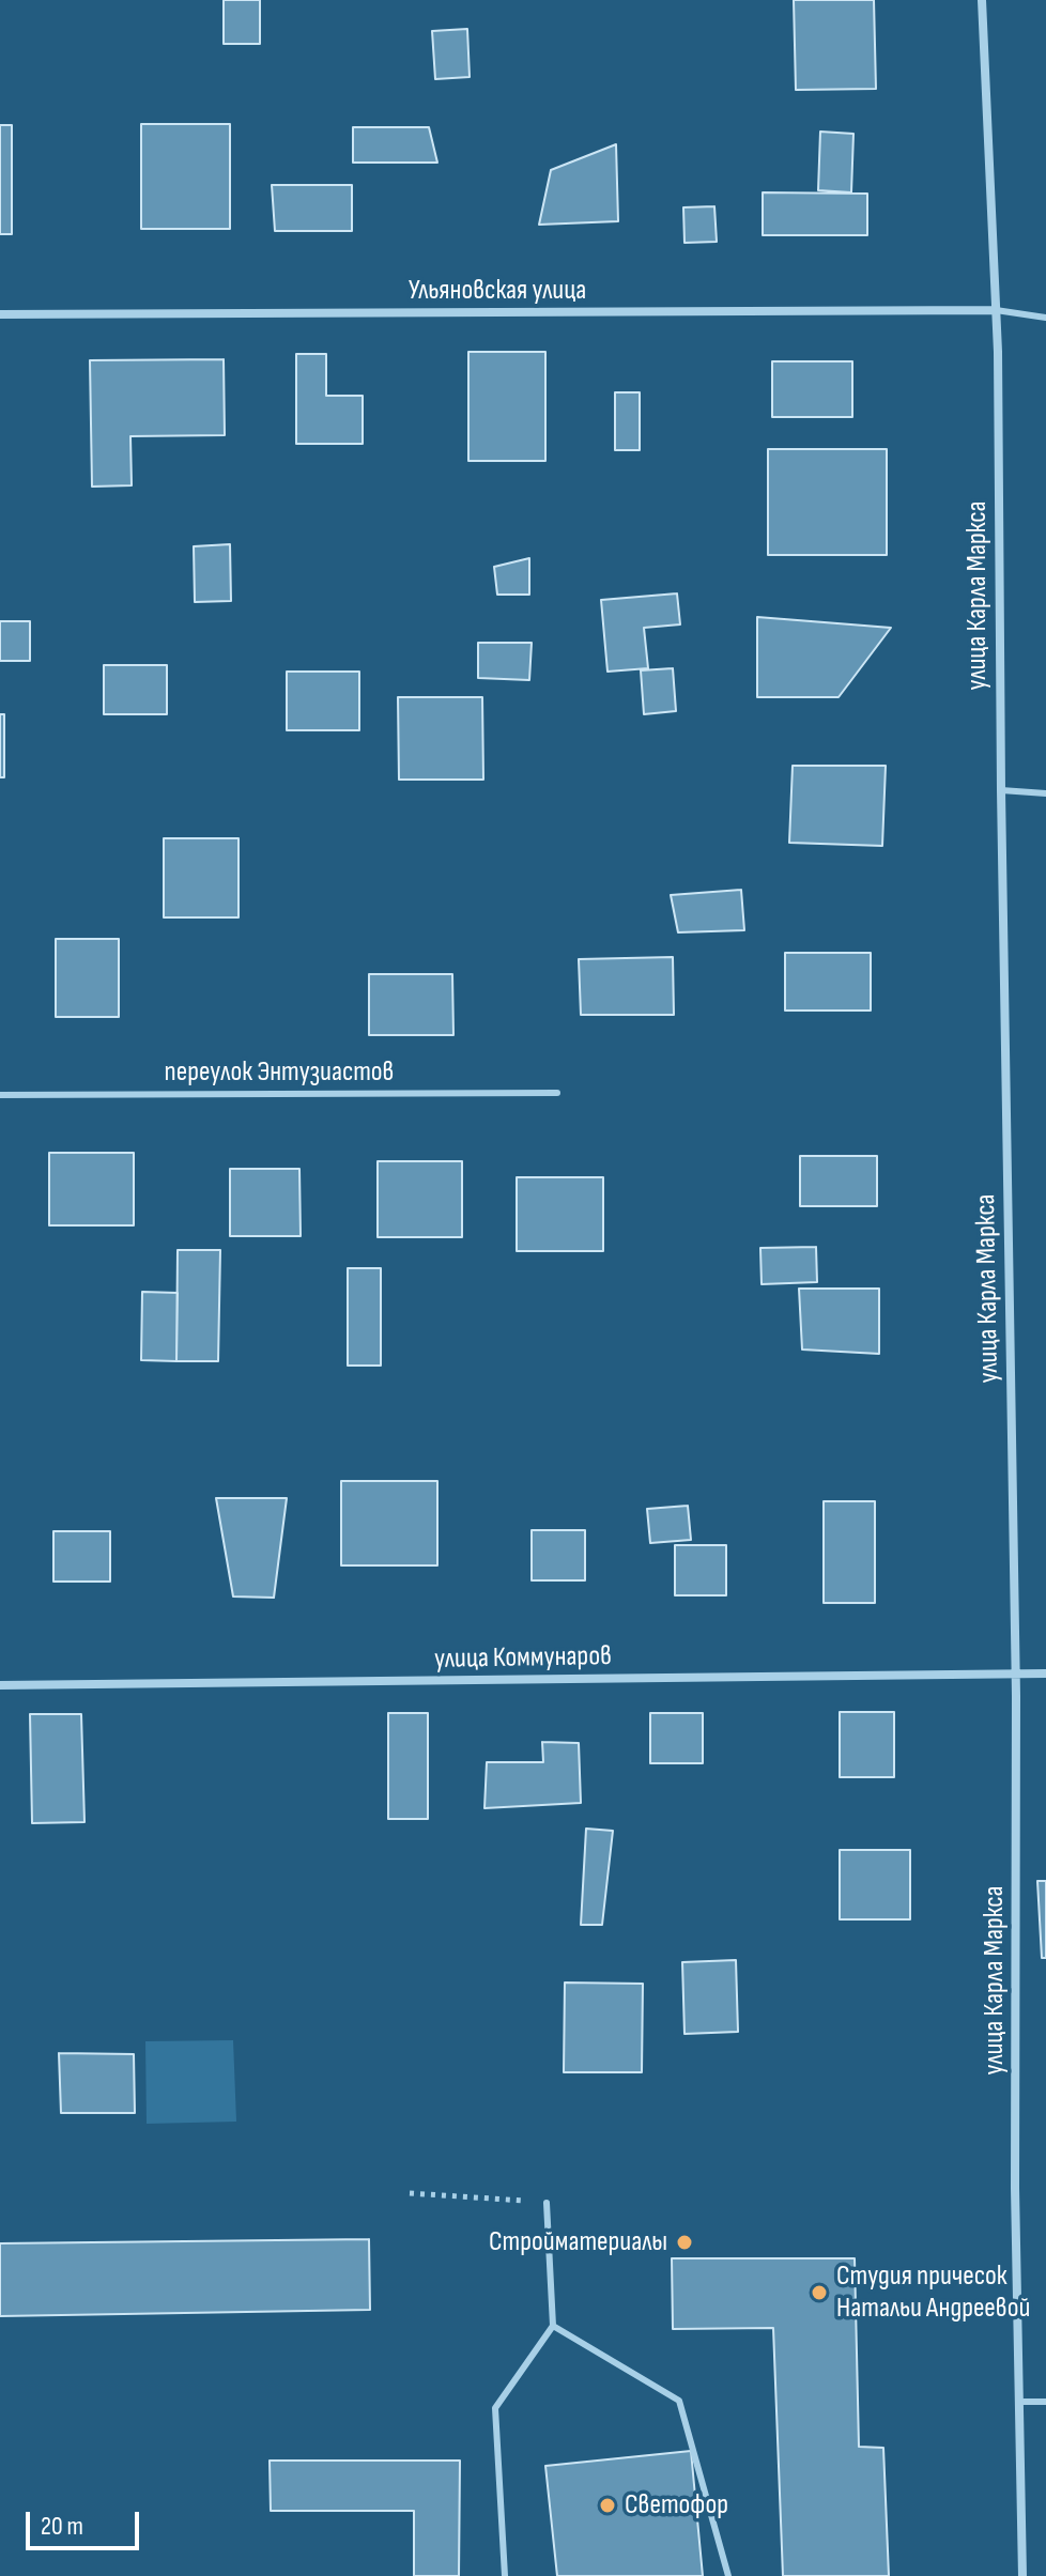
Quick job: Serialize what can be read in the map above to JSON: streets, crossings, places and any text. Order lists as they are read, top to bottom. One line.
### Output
{"streets":{"street":["Ульяновская улица","улица Карла Маркса","улица Коммунаров"],"lane":["переулок Энтузиастов"]},"crossings":[["Ульяновская улица","улица Карла Маркса"],["улица Карла Маркса","улица Коммунаров"]],"places":["Стройматериалы","Студия причесок Натальи Андреевой","Светофор"],"scale_bar":"20 m"}
